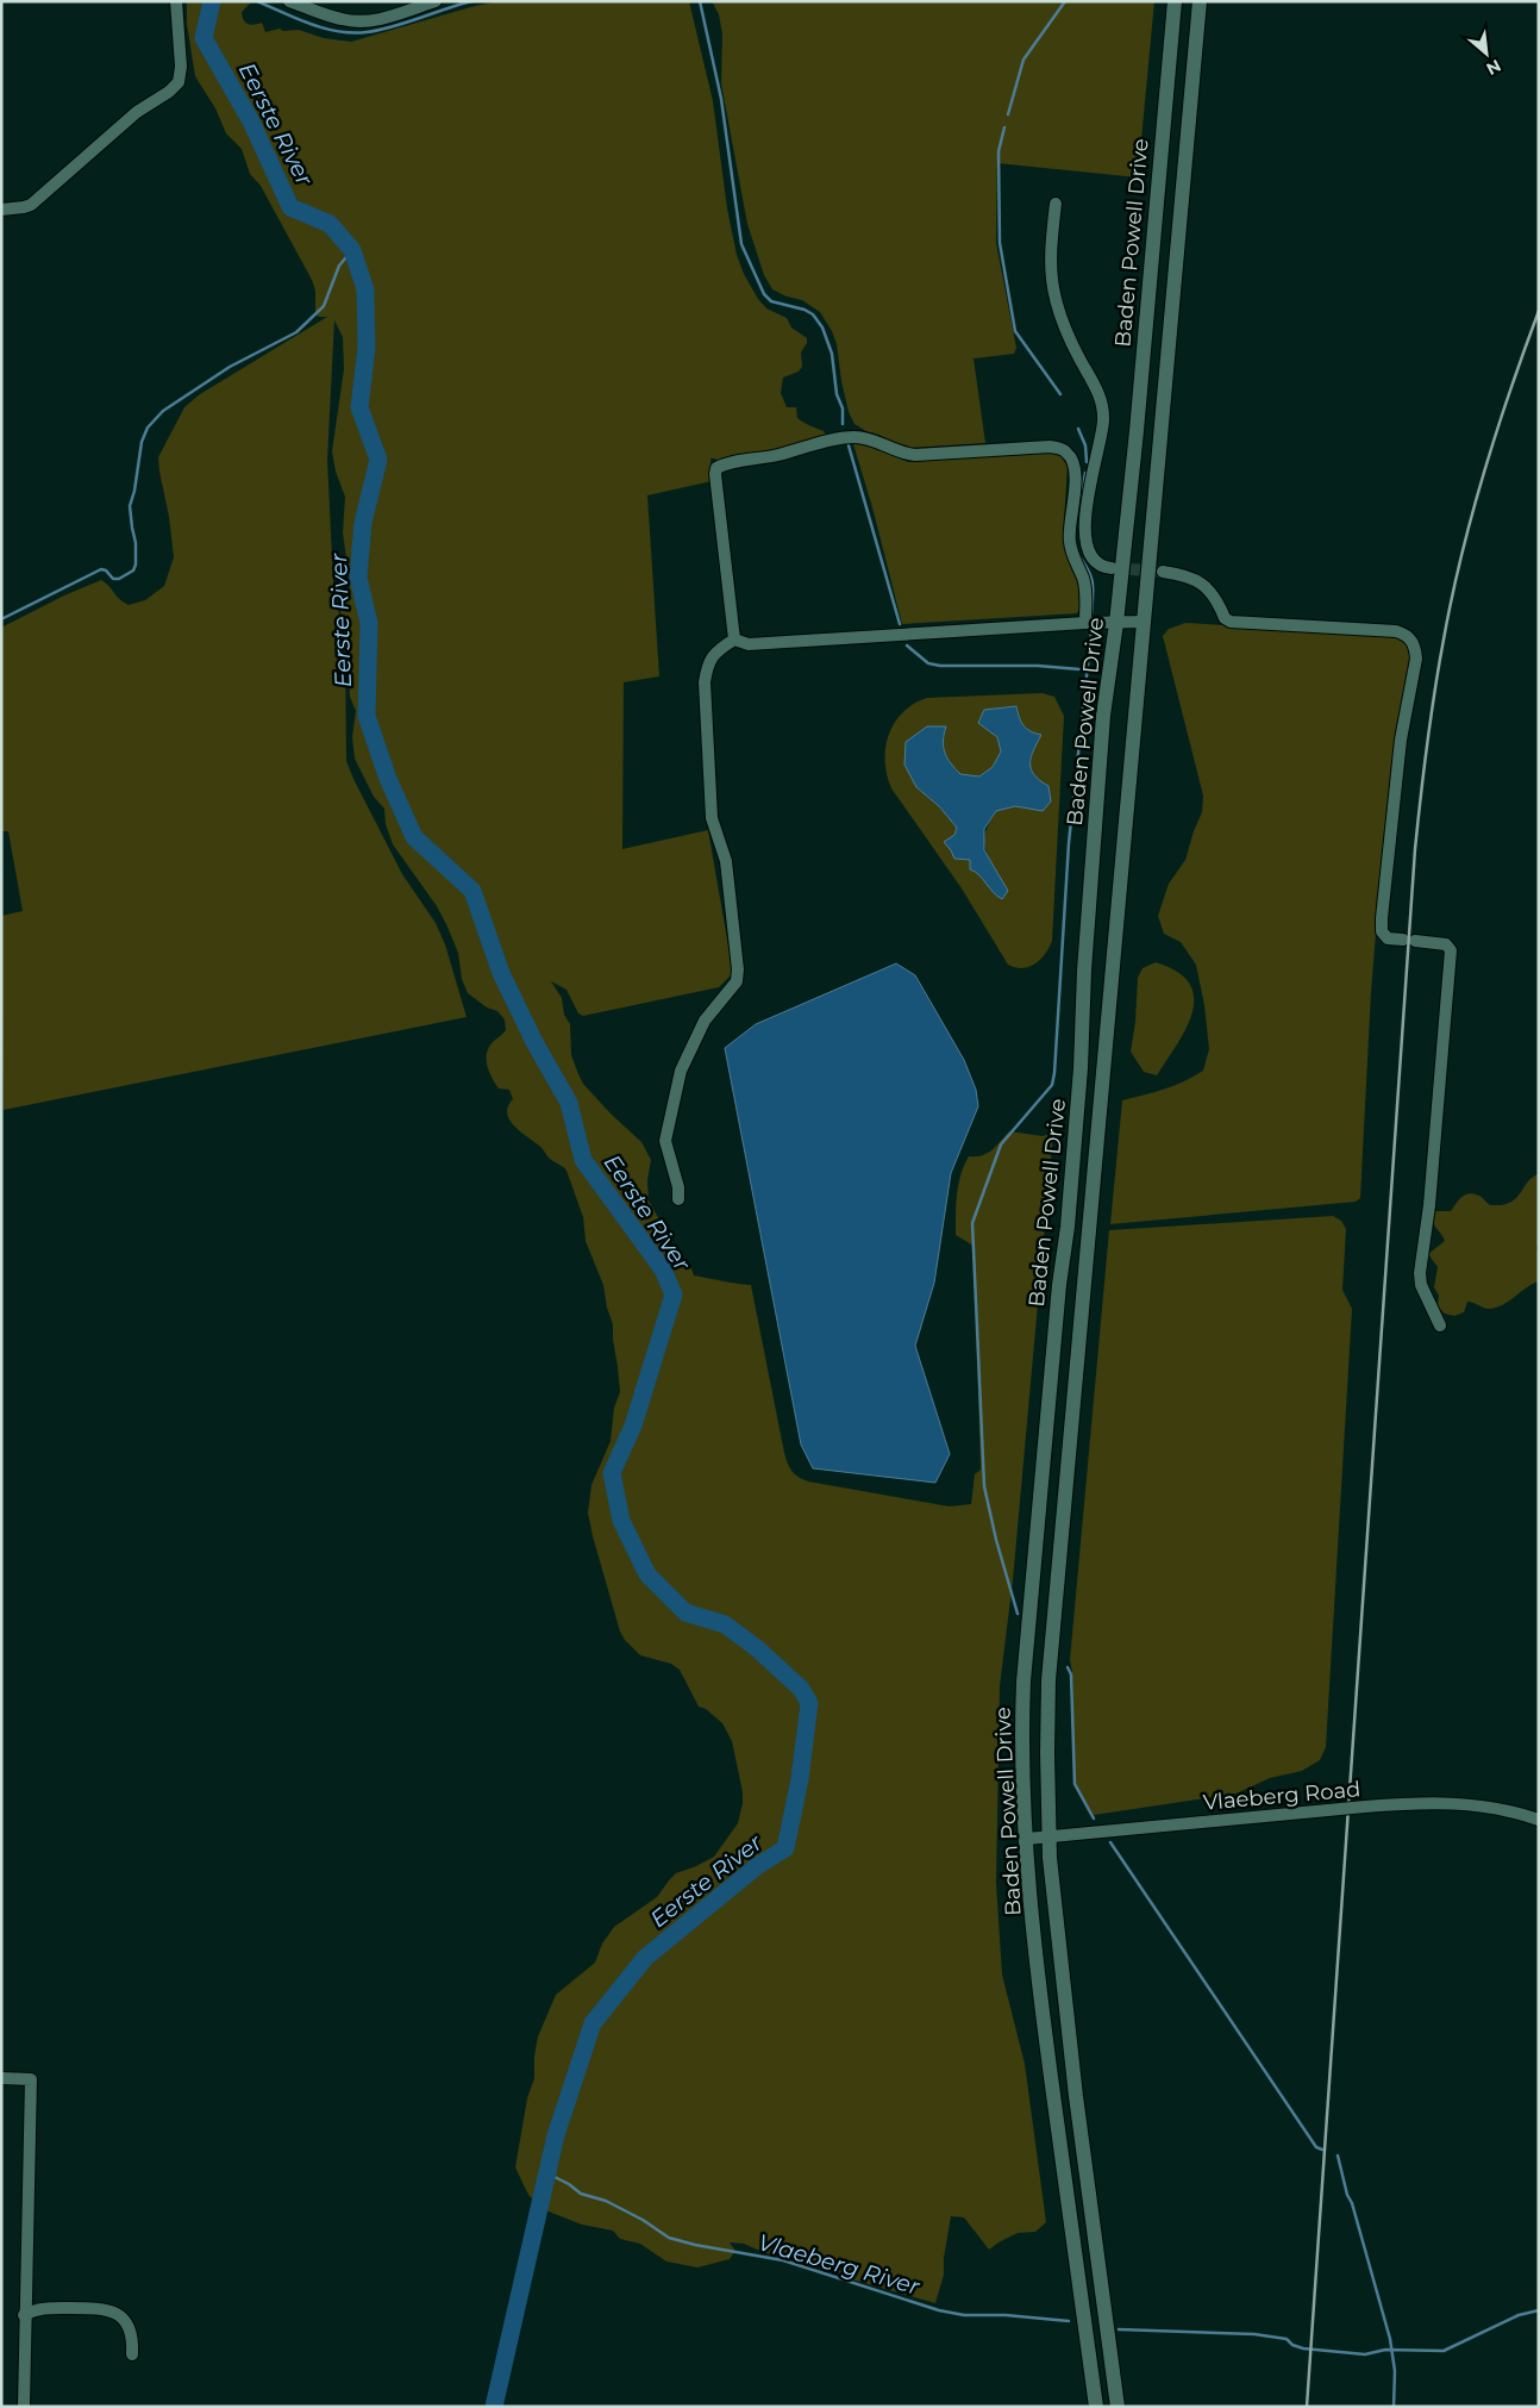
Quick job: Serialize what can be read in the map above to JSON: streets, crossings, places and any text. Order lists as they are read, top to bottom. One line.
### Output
{"streets":{"main road":["Baden Powell Drive"],"street":["Vlaeberg Road"]},"crossings":[["Baden Powell Drive","Vlaeberg Road"]],"water":["Eerste River","Vlaeberg River"],"north":"bottom right"}
